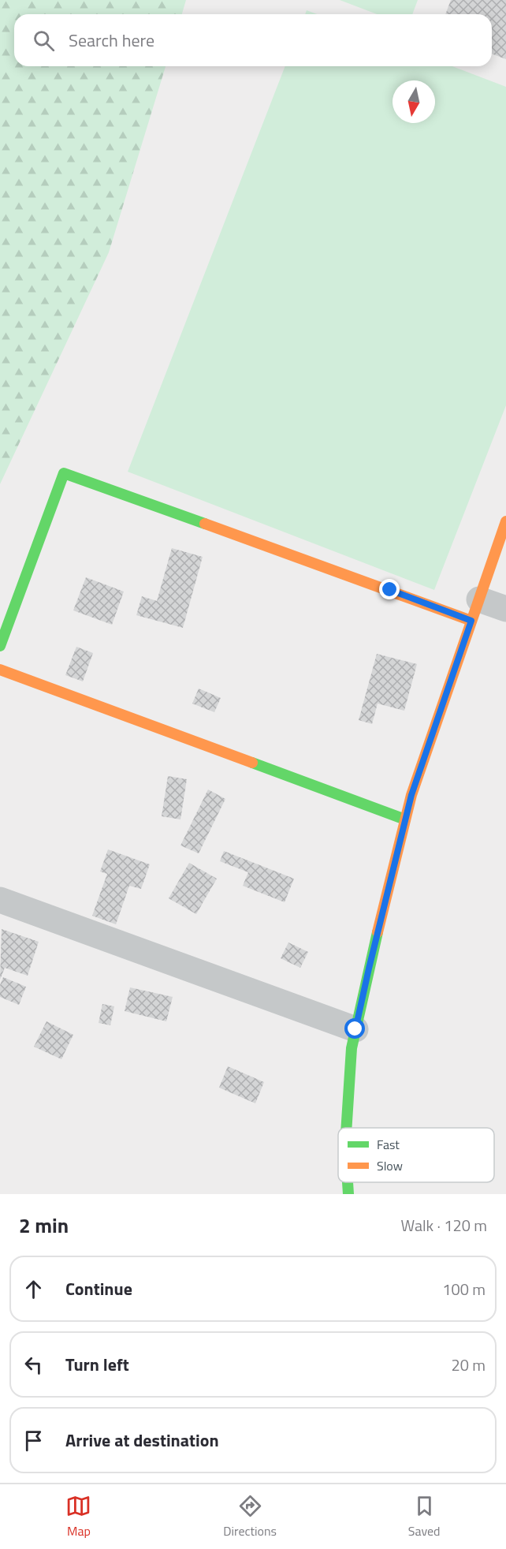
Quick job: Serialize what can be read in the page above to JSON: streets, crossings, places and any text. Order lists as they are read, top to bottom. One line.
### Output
{"legend":["Fast","Slow"],"north":"bottom","page":{"search":"Search here","heading":["2 min","Walk · 120 m"],"list":[["Continue","100 m"],["Turn left","20 m"],"Arrive at destination"],"nav":["Map","Directions","Saved"]}}
